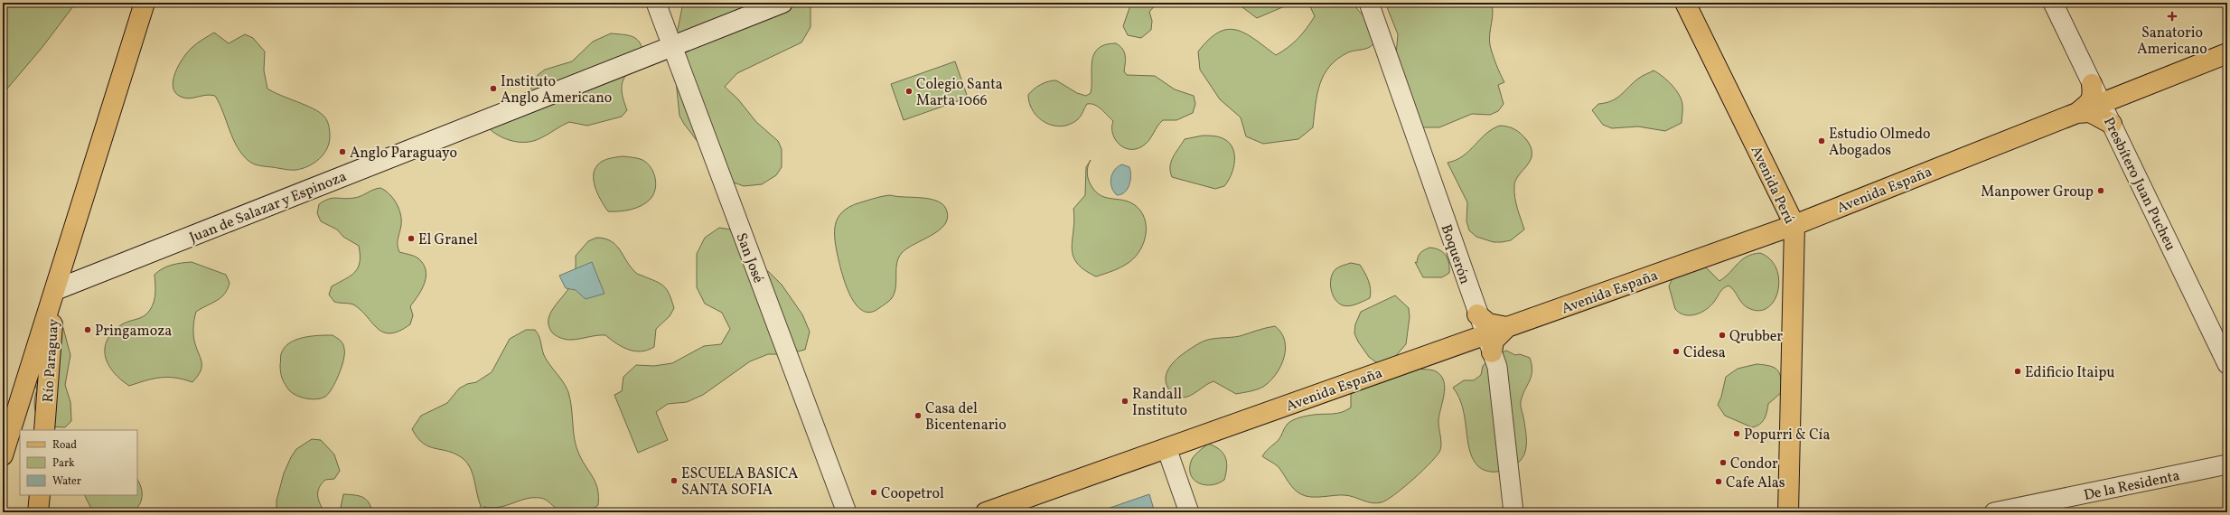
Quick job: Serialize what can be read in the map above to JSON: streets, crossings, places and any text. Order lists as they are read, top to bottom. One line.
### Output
{"streets":{"main road":["Avenida Perú","Avenida España","Río Paraguay"],"street":["Presbítero Juan Pucheu","Juan de Salazar y Espinoza","Boquerón","San José","De la Residenta"]},"crossings":[["Presbítero Juan Pucheu","Avenida España"],["Avenida Perú","Avenida España"],["Avenida España","Boquerón"],["Juan de Salazar y Espinoza","San José"],["Juan de Salazar y Espinoza","Río Paraguay"]],"places":{"health":["Sanatorio Americano"],"other":["Instituto Anglo Americano","Colegio Santa Marta 1066","Estudio Olmedo Abogados","Anglo Paraguayo","Manpower Group","El Granel","Pringamoza","Qrubber","Cidesa","Edificio Itaipu","Randall Instituto","Casa del Bicentenario","Popurri & Cía","Condor","ESCUELA BASICA SANTA SOFIA","Cafe Alas","Coopetrol"]},"legend":["Road","Park","Water"]}
